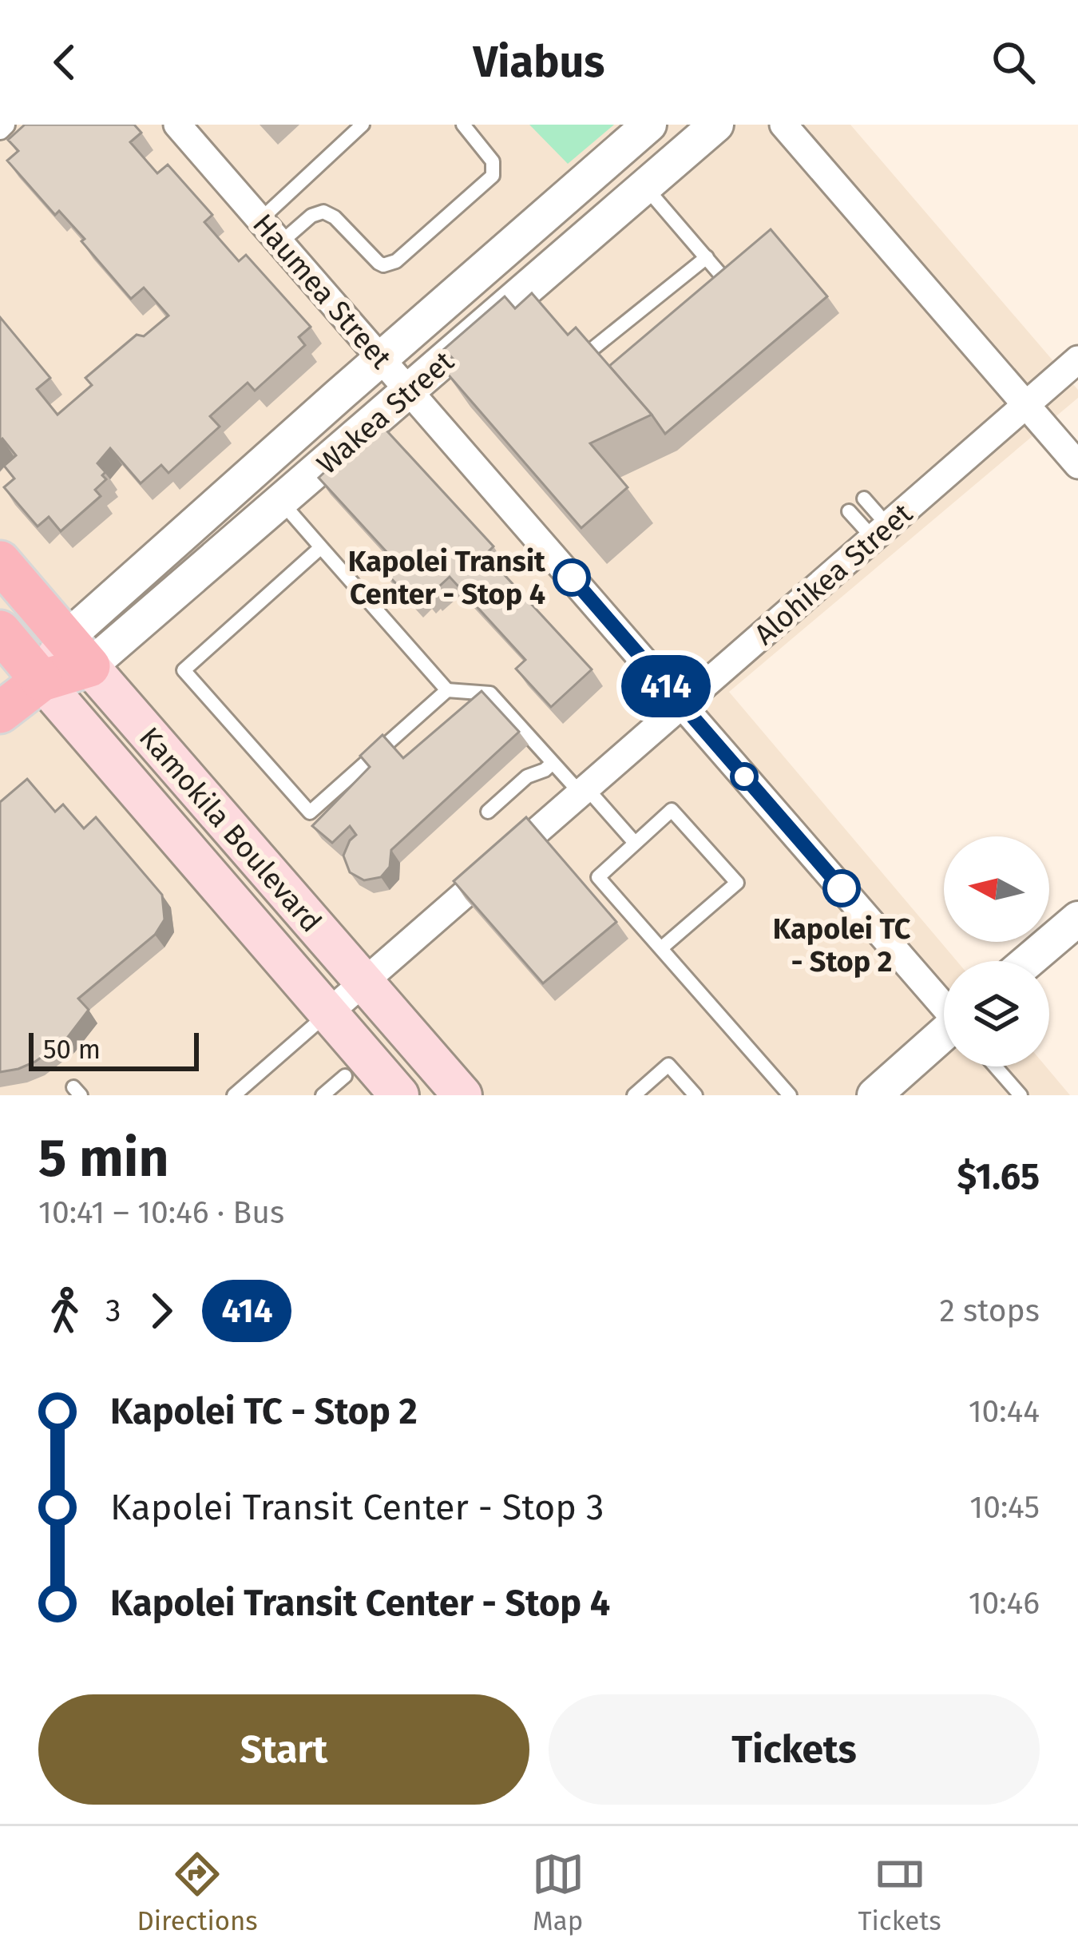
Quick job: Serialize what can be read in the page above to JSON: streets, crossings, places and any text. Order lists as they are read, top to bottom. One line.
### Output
{"streets":{"main road":["Wakea Street","Kamokila Boulevard"],"street":["Haumea Street","Alohikea Street"]},"crossings":[["Haumea Street","Wakea Street"],["Haumea Street","Alohikea Street"],["Wakea Street","Kamokila Boulevard"],["Alohikea Street","Kamokila Boulevard"]],"places":["Kapolei Transit Center - Stop 4","Kapolei TC - Stop 2"],"lines":["bus line 414"],"scale_bar":"50 m","north":"left","page":{"header":"Viabus","on_map":"414","scale":"50 m","heading":["5 min","10:41 – 10:46 · Bus","$1.65"],"legs":["3","414","2 stops"],"list":[{"name":"Kapolei TC - Stop 2","value":"10:44"},{"name":"Kapolei Transit Center - Stop 3","value":"10:45"},{"name":"Kapolei Transit Center - Stop 4","value":"10:46"}],"buttons":["Start","Tickets"],"tabs":["Directions","Map","Tickets"]}}
